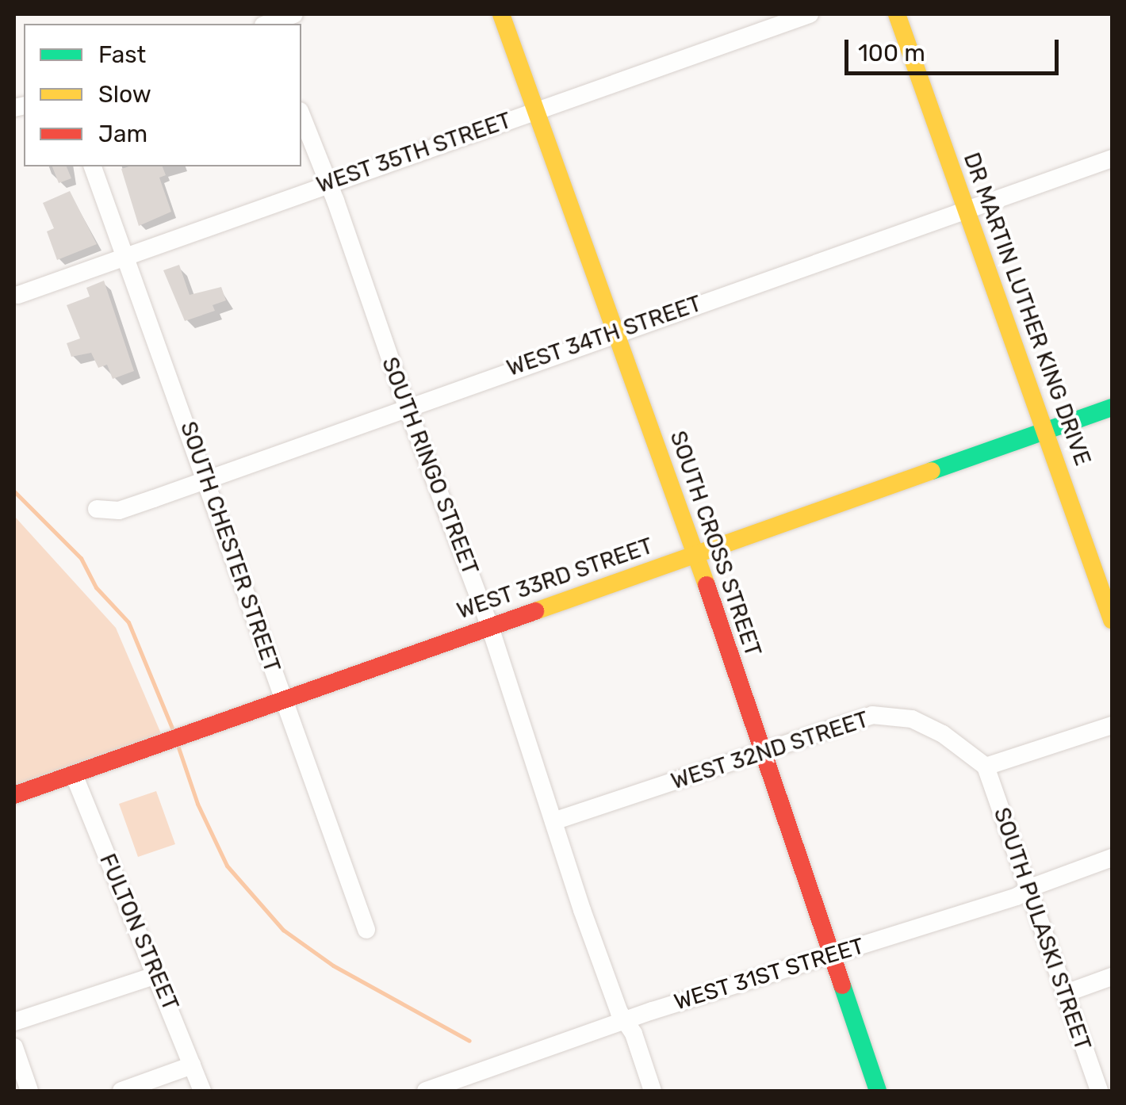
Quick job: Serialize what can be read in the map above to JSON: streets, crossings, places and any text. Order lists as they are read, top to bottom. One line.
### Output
{"streets":{"street":["WEST 35TH STREET","DR MARTIN LUTHER KING DRIVE","WEST 34TH STREET","SOUTH RINGO STREET","SOUTH CROSS STREET","SOUTH CHESTER STREET","WEST 33RD STREET","WEST 32ND STREET","SOUTH PULASKI STREET","FULTON STREET","WEST 31ST STREET"]},"crossings":[["WEST 35TH STREET","SOUTH RINGO STREET"],["WEST 35TH STREET","SOUTH CROSS STREET"],["WEST 35TH STREET","SOUTH CHESTER STREET"],["DR MARTIN LUTHER KING DRIVE","WEST 34TH STREET"],["DR MARTIN LUTHER KING DRIVE","WEST 33RD STREET"],["WEST 34TH STREET","SOUTH RINGO STREET"],["WEST 34TH STREET","SOUTH CROSS STREET"],["WEST 34TH STREET","SOUTH CHESTER STREET"],["SOUTH RINGO STREET","WEST 33RD STREET"],["SOUTH RINGO STREET","WEST 32ND STREET"],["SOUTH RINGO STREET","WEST 31ST STREET"],["SOUTH CROSS STREET","WEST 33RD STREET"],["SOUTH CROSS STREET","WEST 32ND STREET"],["SOUTH CROSS STREET","WEST 31ST STREET"],["SOUTH CHESTER STREET","WEST 33RD STREET"],["WEST 33RD STREET","FULTON STREET"],["WEST 32ND STREET","SOUTH PULASKI STREET"],["SOUTH PULASKI STREET","WEST 31ST STREET"]],"legend":["Fast","Slow","Jam"],"scale_bar":"100 m"}
